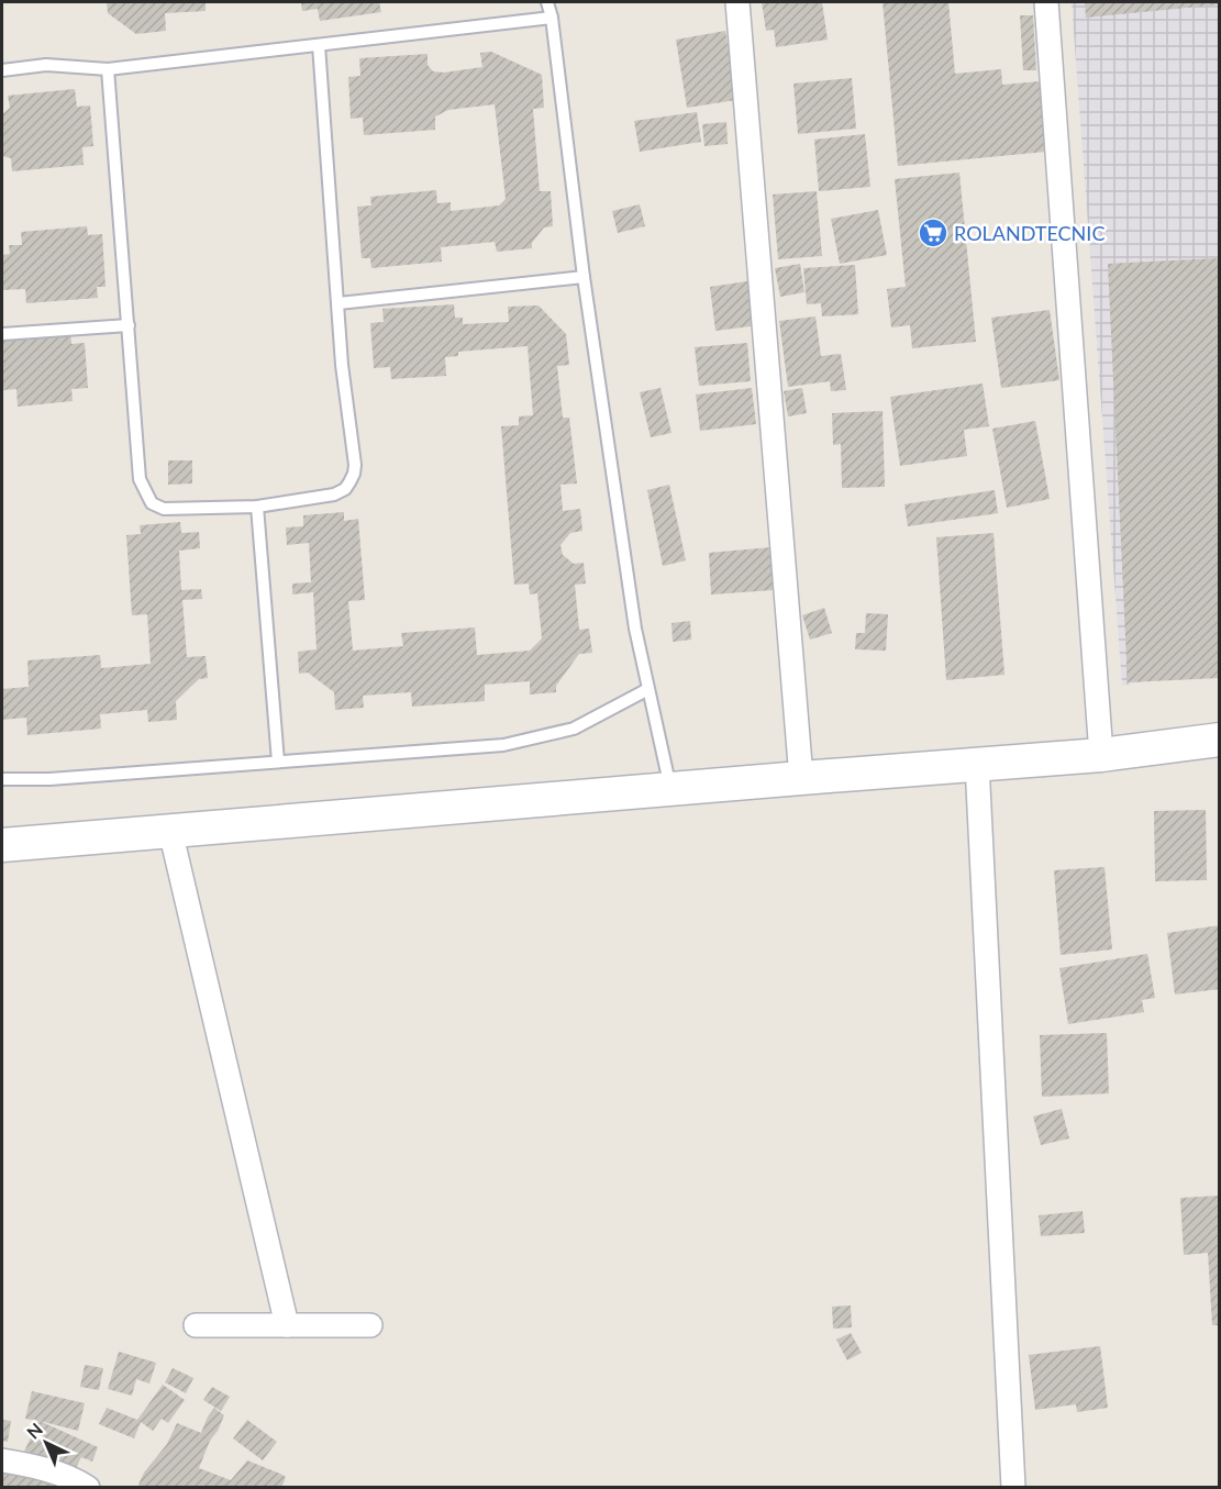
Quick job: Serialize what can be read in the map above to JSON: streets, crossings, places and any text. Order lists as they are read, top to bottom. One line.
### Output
{"places":{"supermarket":["ROLANDTECNIC"]},"north":"top left"}
